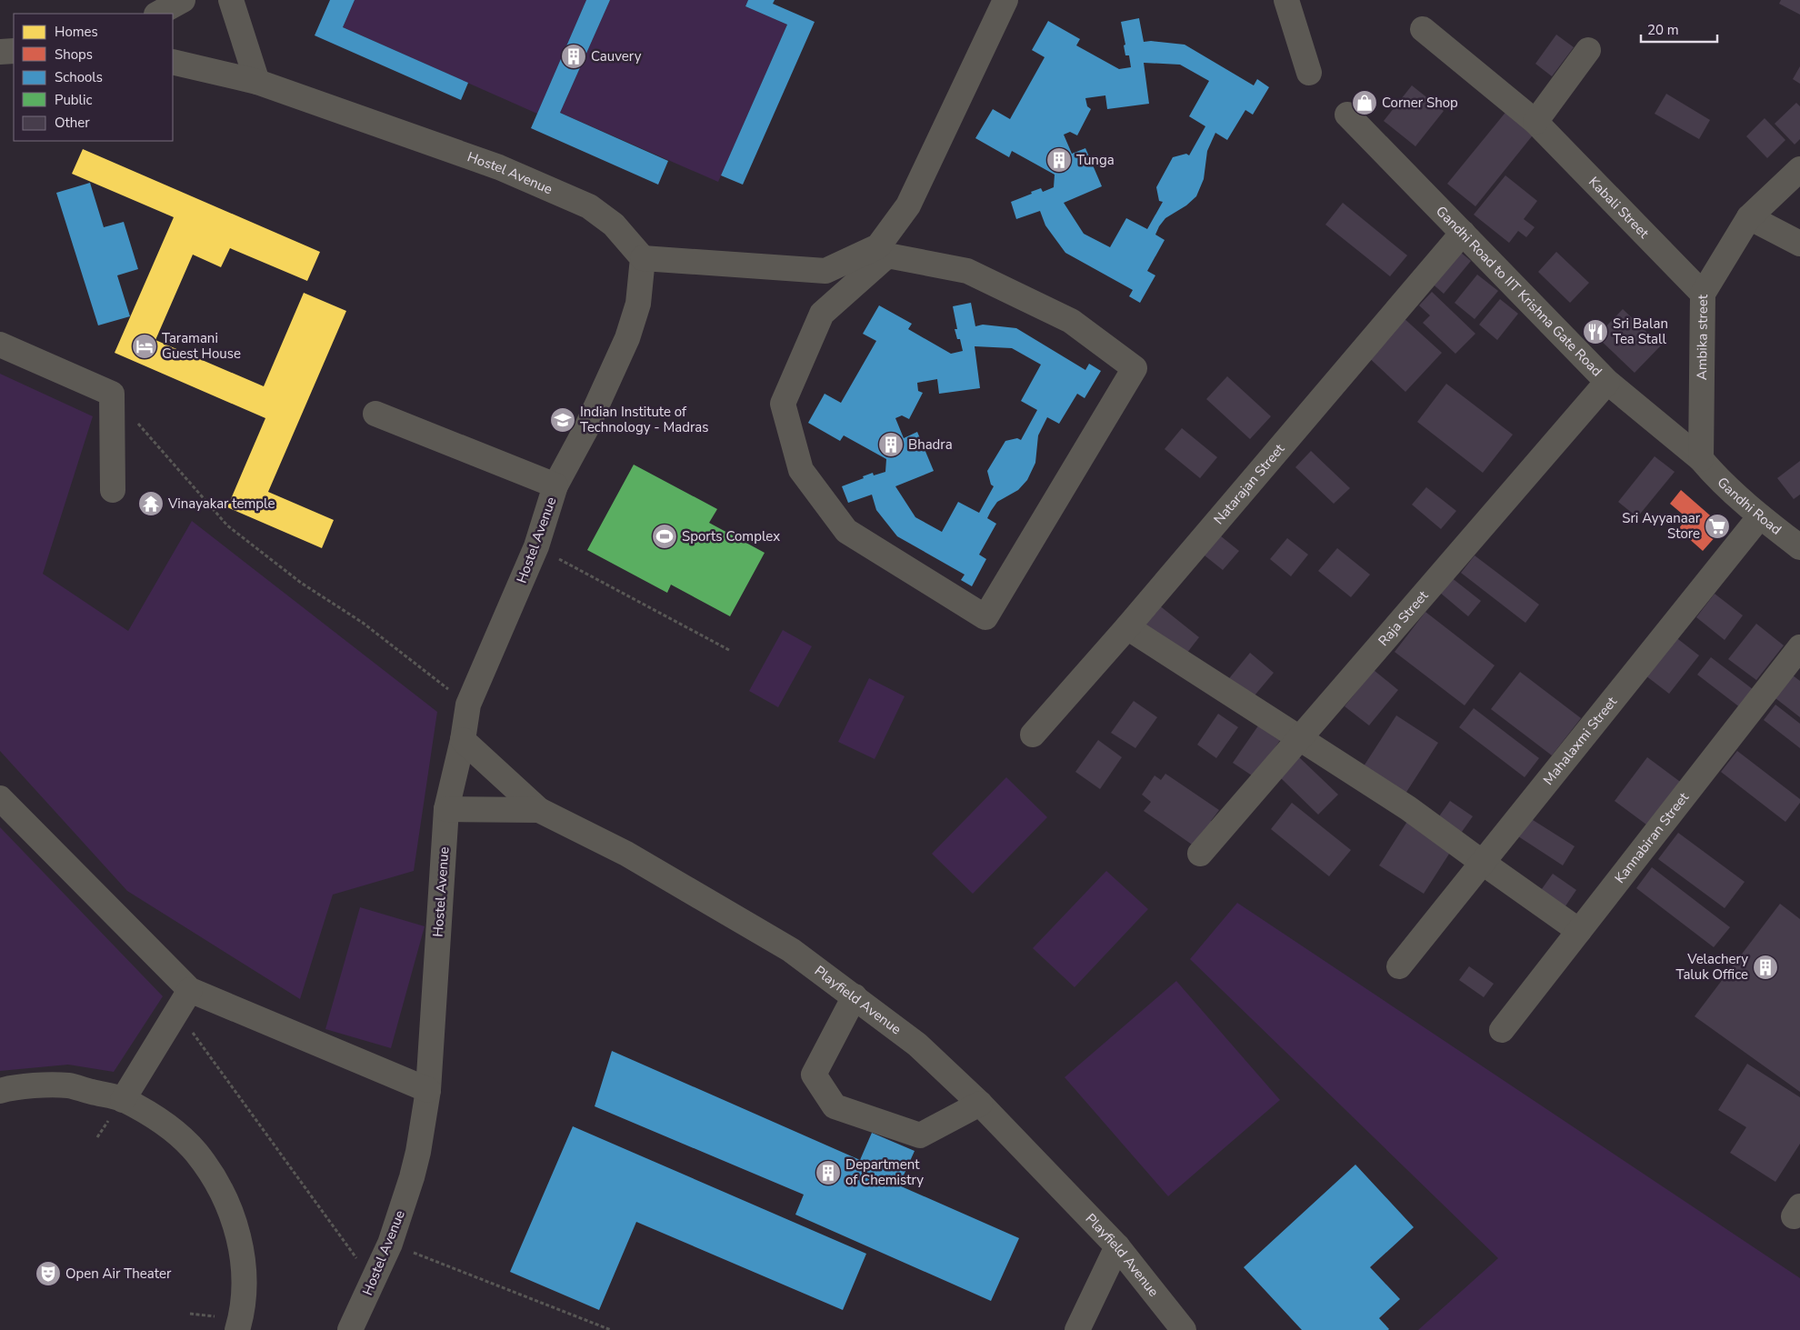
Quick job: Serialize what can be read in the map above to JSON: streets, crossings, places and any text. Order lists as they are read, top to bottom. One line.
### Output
{"streets":{"street":["Hostel Avenue","Kabali Street","Gandhi Road to IIT Krishna Gate Road","Ambika street","Natarajan Street","Gandhi Road","Raja Street","Mahalaxmi Street","Kannabiran Street","Playfield Avenue"]},"crossings":[["Hostel Avenue","Playfield Avenue"],["Kabali Street","Ambika street"],["Gandhi Road to IIT Krishna Gate Road","Ambika street"],["Gandhi Road to IIT Krishna Gate Road","Natarajan Street"],["Gandhi Road to IIT Krishna Gate Road","Gandhi Road"],["Gandhi Road to IIT Krishna Gate Road","Raja Street"],["Ambika street","Gandhi Road"],["Gandhi Road","Mahalaxmi Street"]],"places":{"building":["Cauvery","Tunga","Bhadra","Velachery Taluk Office","Department of Chemistry"],"shop":["Corner Shop"],"restaurant":["Sri Balan Tea Stall"],"hotel":["Taramani Guest House"],"school or university":["Indian Institute of Technology - Madras"],"temple":["Vinayakar temple"],"supermarket":["Sri Ayyanaar Store"],"sports":["Sports Complex"],"theatre":["Open Air Theater"]},"legend":["Homes","Shops","Schools","Public","Other"],"scale_bar":"20 m"}
